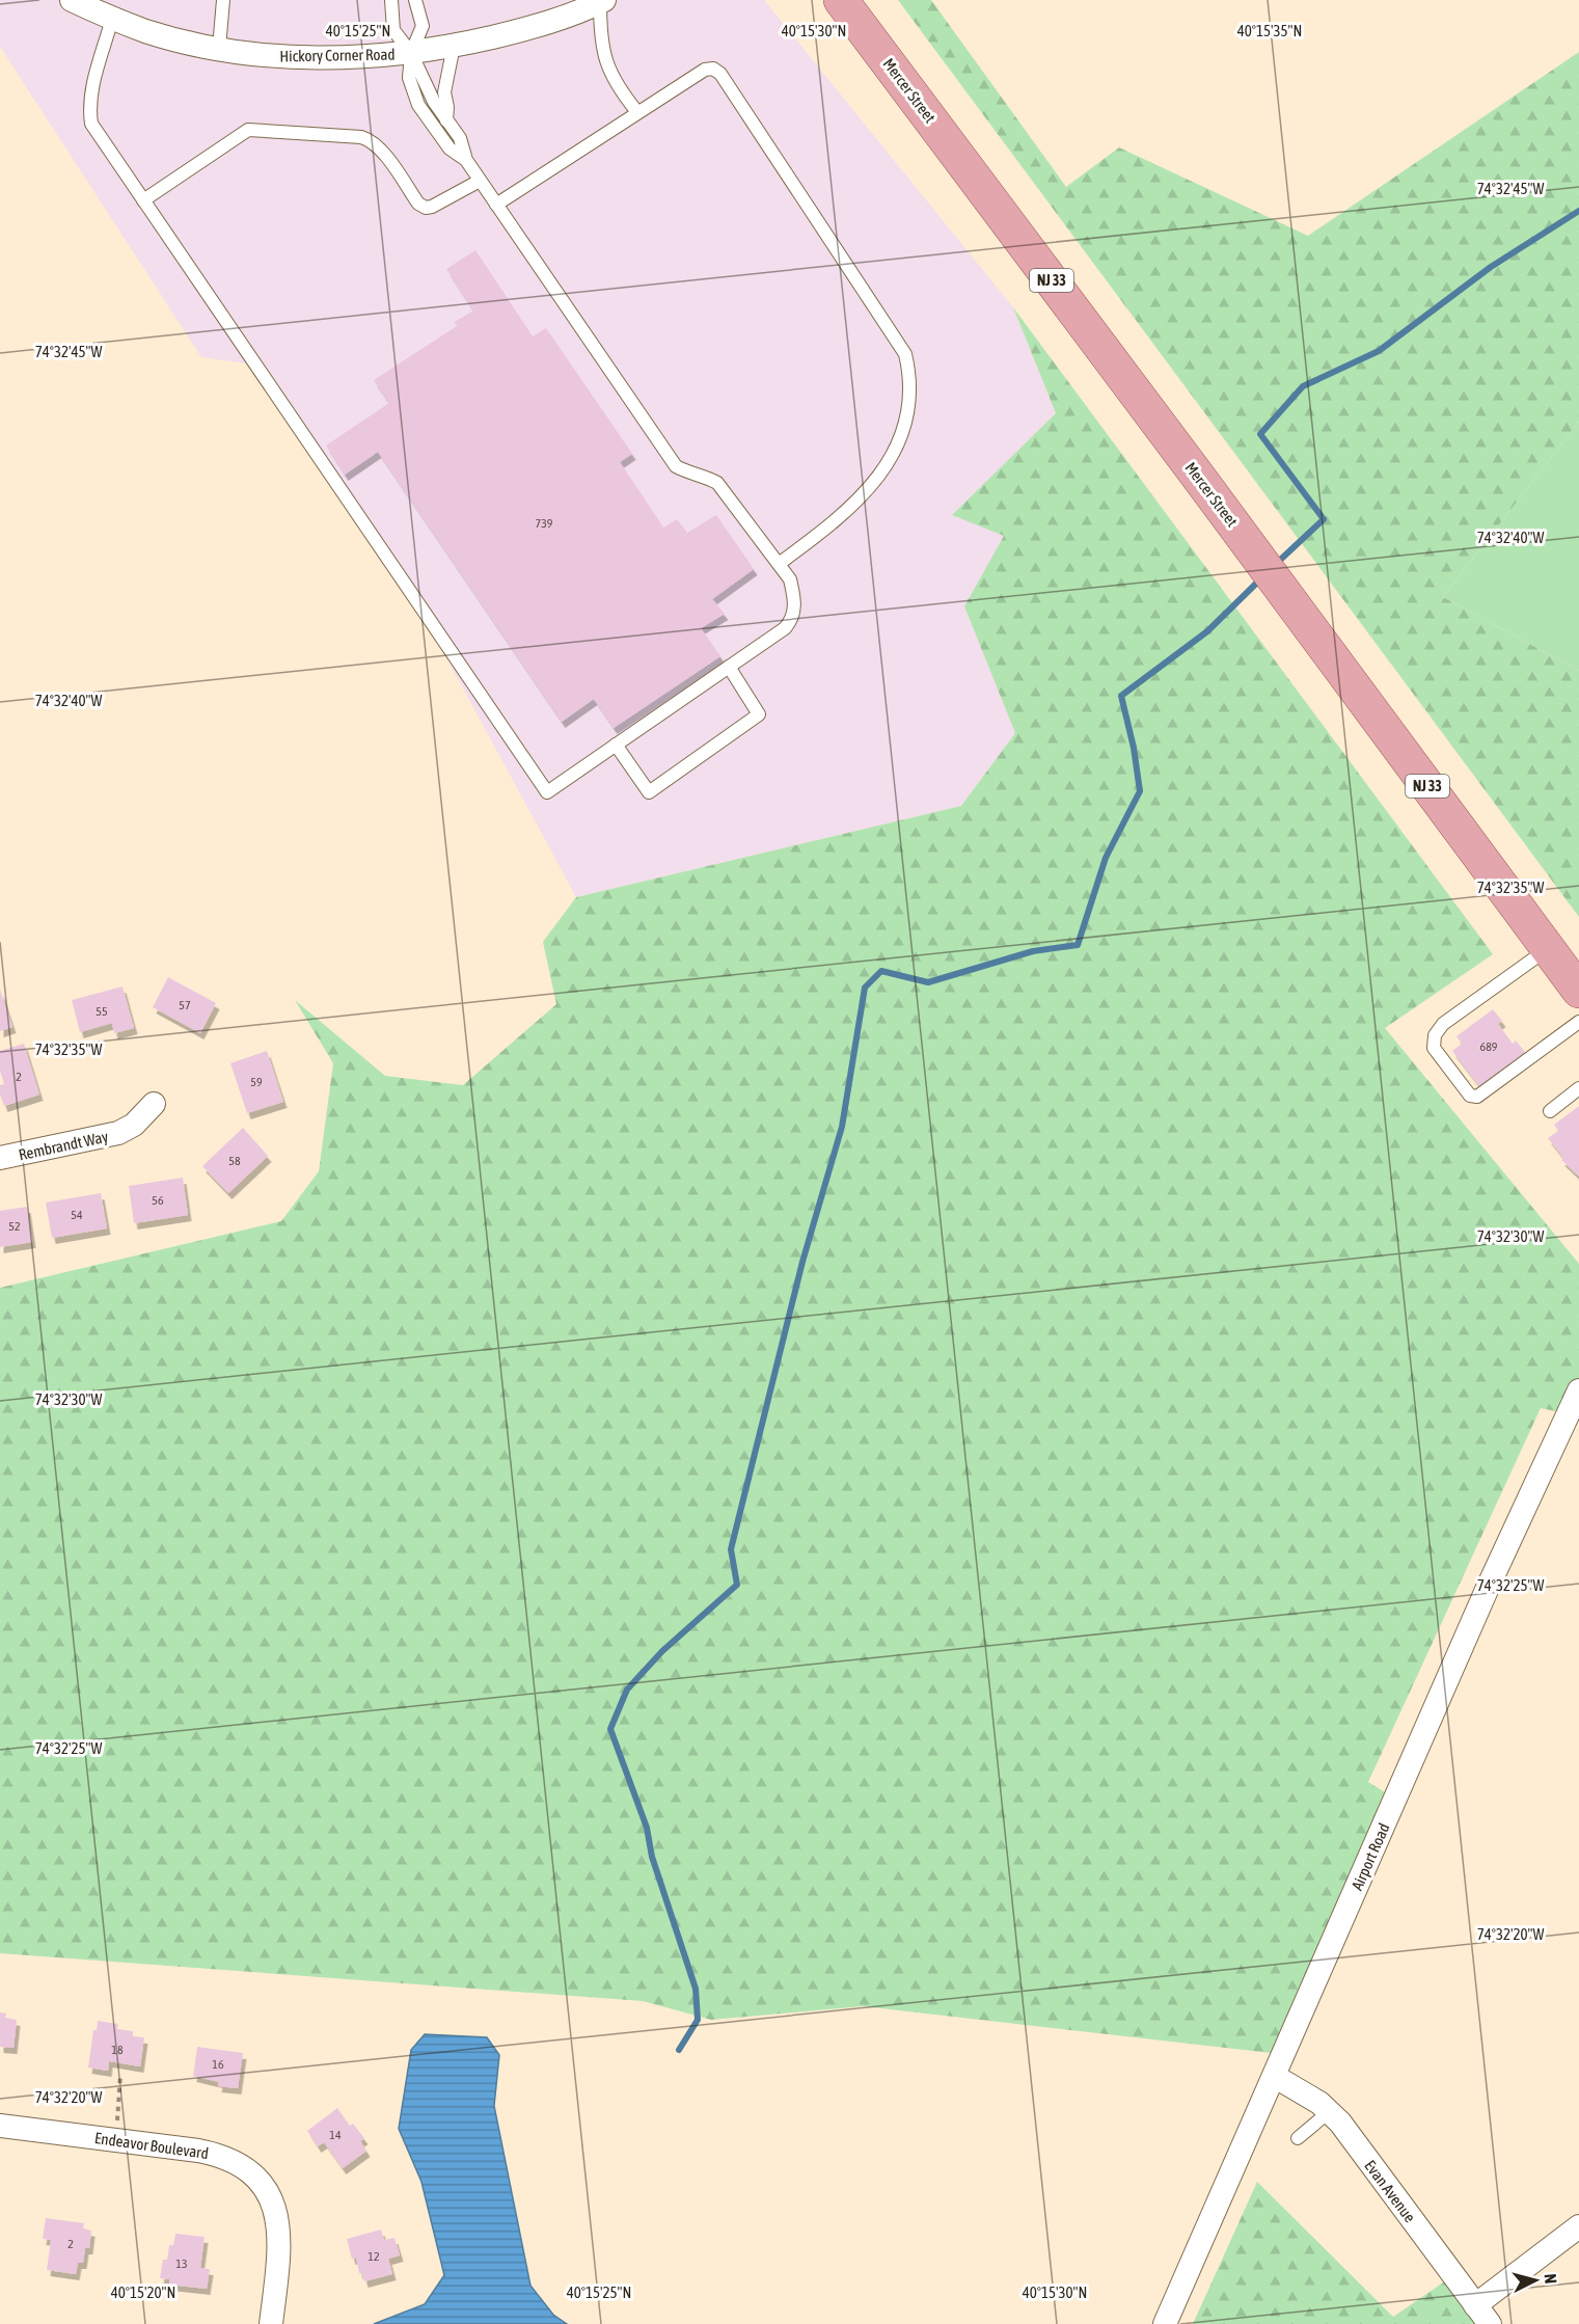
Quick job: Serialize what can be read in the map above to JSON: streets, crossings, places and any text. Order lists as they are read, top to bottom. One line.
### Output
{"streets":{"main road":["Mercer Street","NJ 33"],"street":["Hickory Corner Road","Rembrandt Way","Airport Road","Endeavor Boulevard","Evan Avenue"]},"crossings":[["Airport Road","Evan Avenue"]],"house_numbers":["739","57","55","689","2","59","58","56","54","52","18","16","14","2","12","13"],"north":"right","coordinates":["40°15'25\"N","40°15'30\"N","40°15'35\"N","74°32'45\"W","74°32'40\"W","74°32'35\"W","74°32'30\"W","74°32'25\"W","74°32'20\"W","40°15'20\"N"]}
